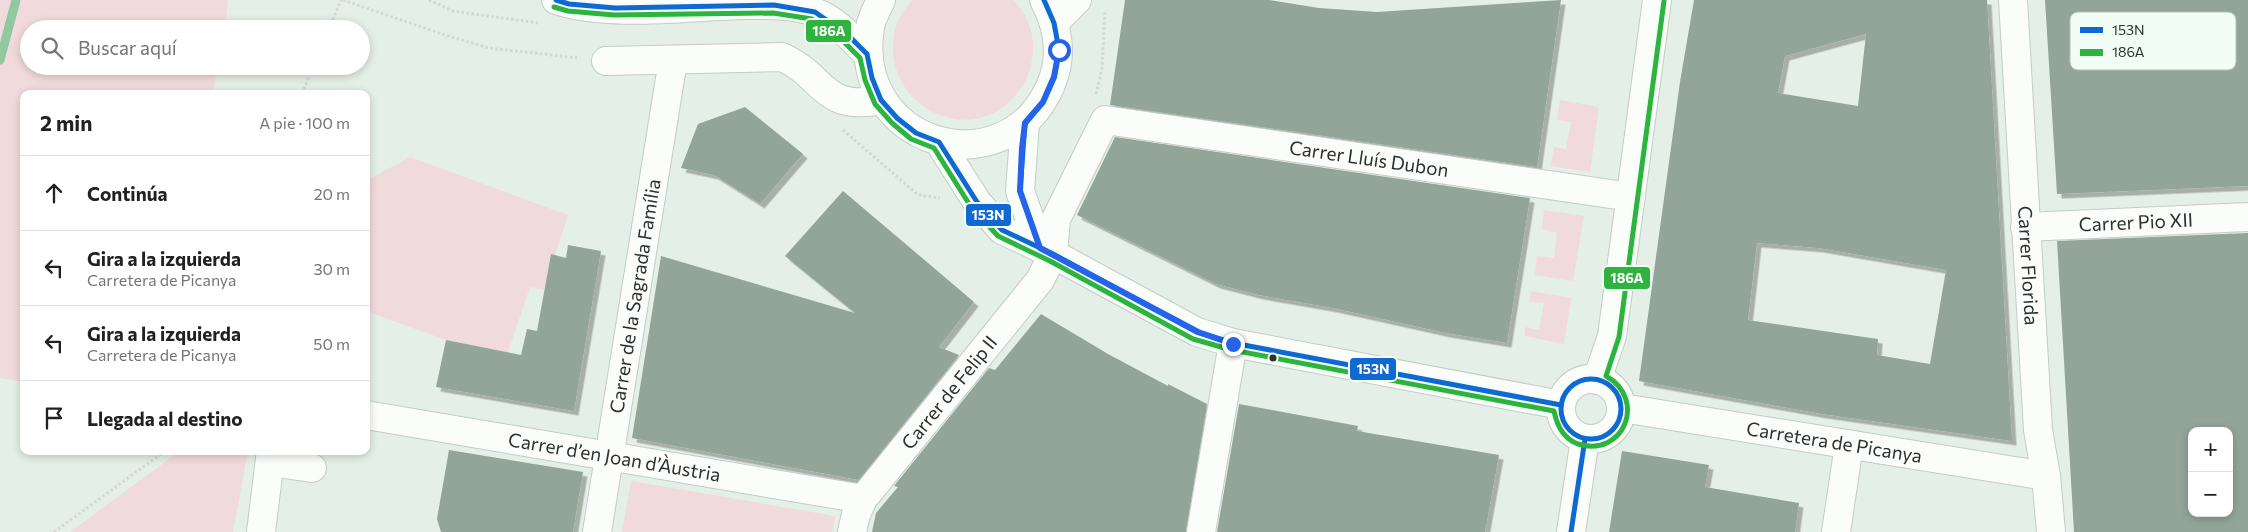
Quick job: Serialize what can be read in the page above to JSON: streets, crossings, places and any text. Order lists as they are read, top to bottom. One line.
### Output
{"streets":{"street":["Carrer Lluís Dubon","Carrer Pio XII","Carrer Florida","Carrer de la Sagrada Família","Carrer de Felip II","Carretera de Picanya","Carrer d’en Joan d’Àustria"]},"crossings":[["Carrer Lluís Dubon","Carrer de Felip II"],["Carrer Pio XII","Carrer Florida"],["Carrer Florida","Carretera de Picanya"],["Carrer de la Sagrada Família","Carrer d’en Joan d’Àustria"],["Carrer de Felip II","Carrer d’en Joan d’Àustria"]],"lines":["transit line 153N","transit line 186A"],"legend":["153N","186A"],"page":{"search":"Buscar aquí","heading":["2 min","A pie · 100 m"],"list":[["Continúa","20 m"],["Gira a la izquierda","Carretera de Picanya","30 m"],["Gira a la izquierda","Carretera de Picanya","50 m"],"Llegada al destino"],"map_buttons":["+","−"]}}
